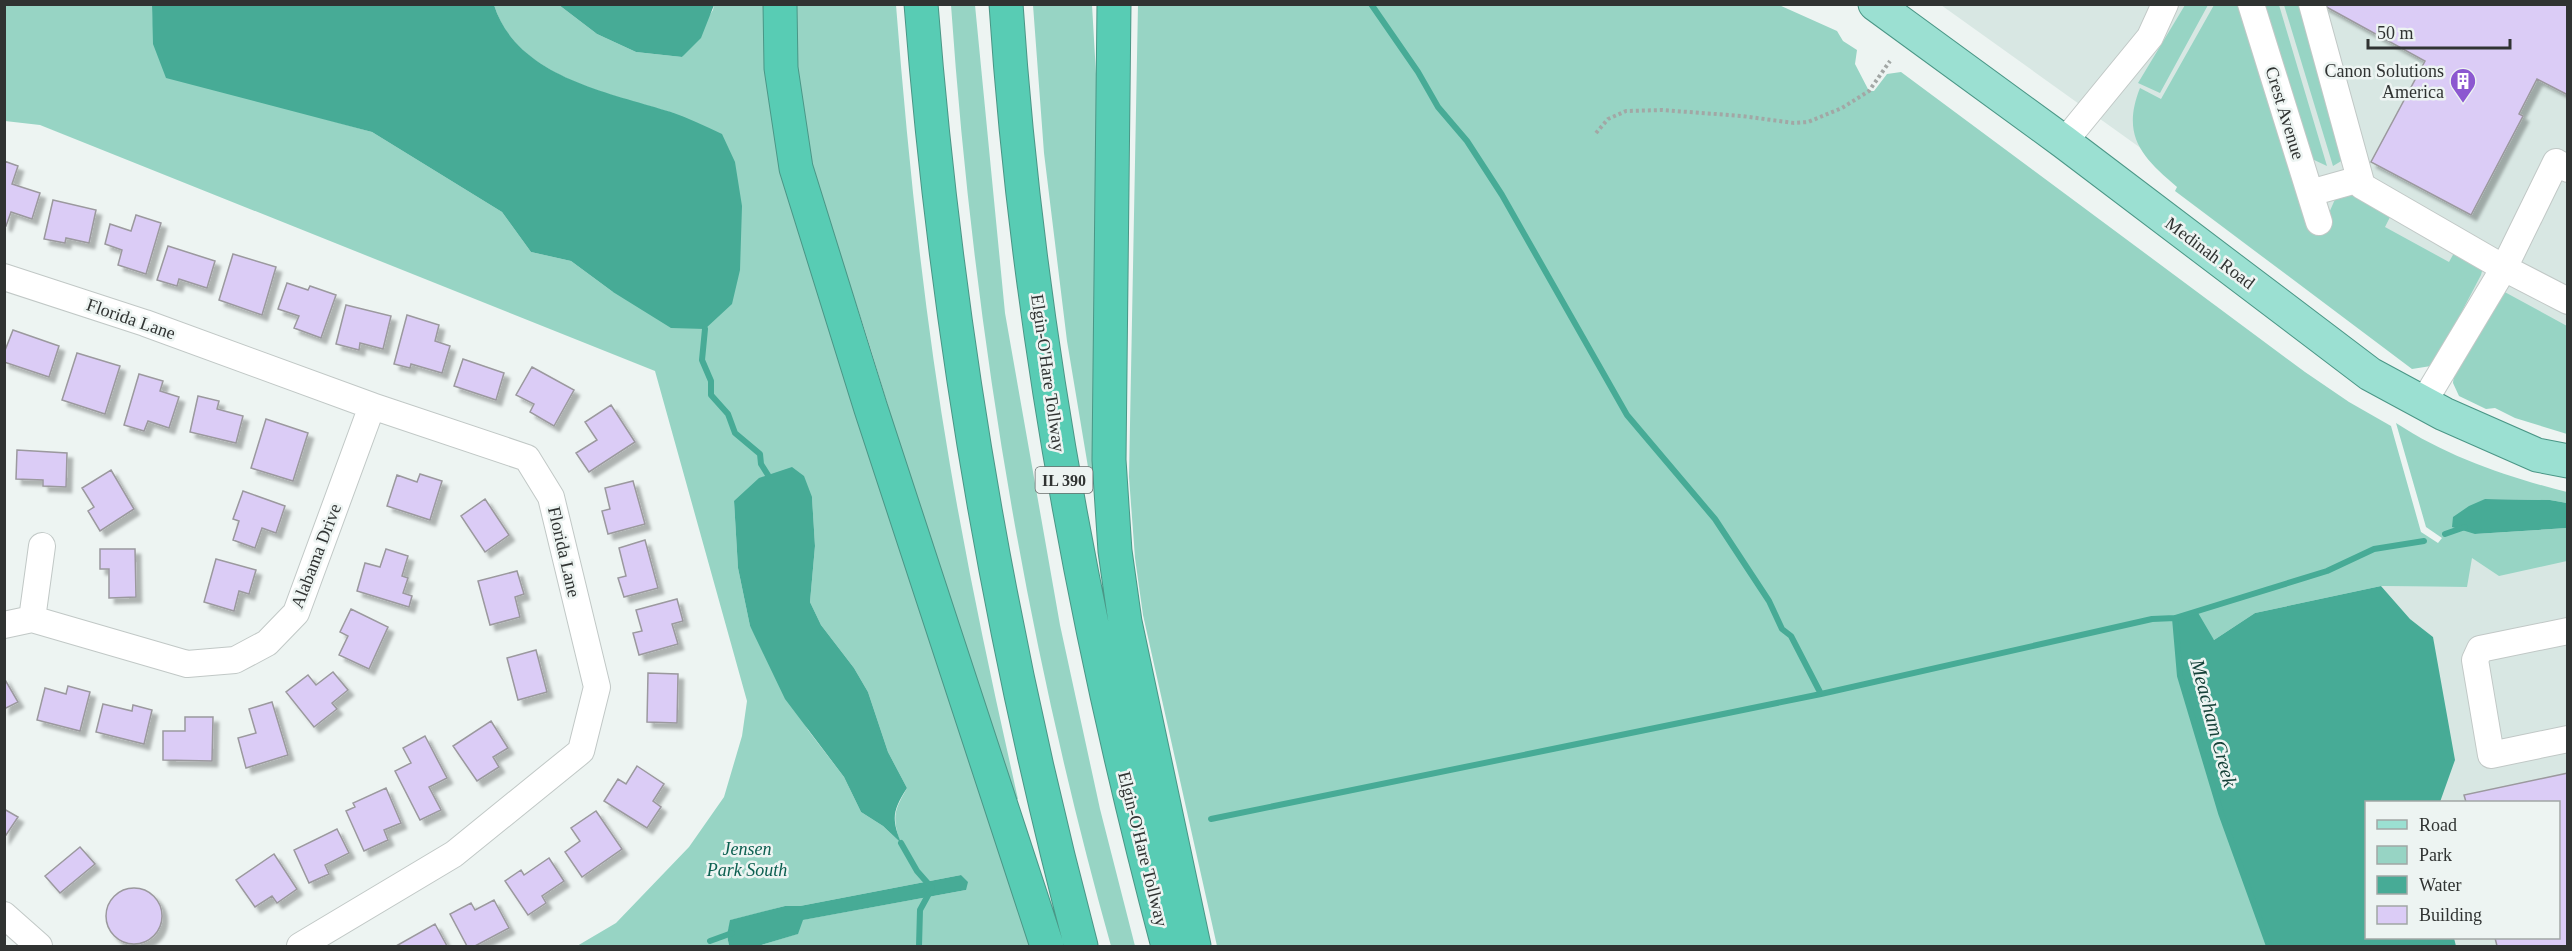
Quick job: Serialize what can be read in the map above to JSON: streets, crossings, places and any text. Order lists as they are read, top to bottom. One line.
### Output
{"streets":{"highway":["Elgin-O'Hare Tollway","IL 390"],"main road":["Medinah Road"],"street":["Crest Avenue","Florida Lane","Alabama Drive"]},"crossings":[["Florida Lane","Alabama Drive"]],"water":["Meacham Creek"],"parks":["Jensen Park South"],"places":{"building":["Canon Solutions America"]},"legend":["Road","Park","Water","Building"],"scale_bar":"50 m"}
